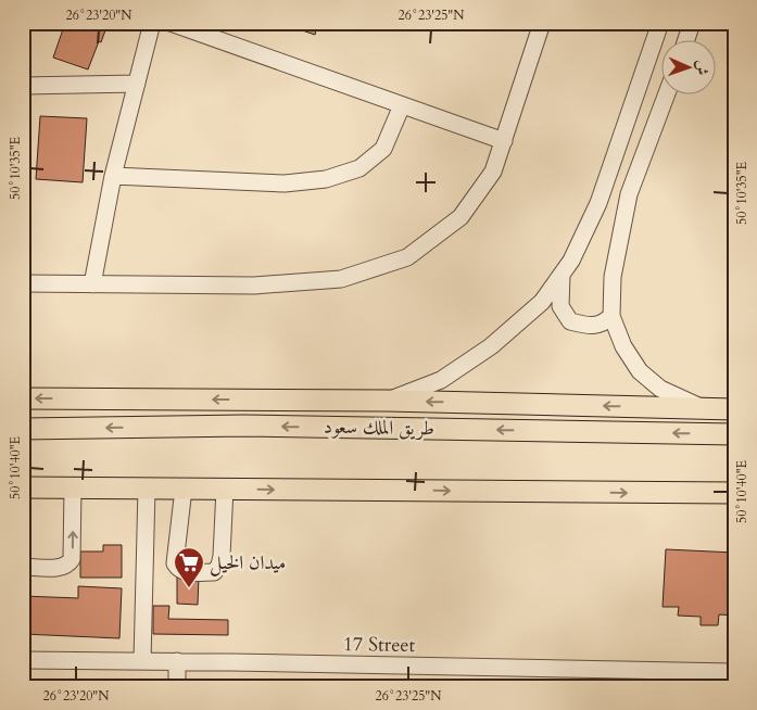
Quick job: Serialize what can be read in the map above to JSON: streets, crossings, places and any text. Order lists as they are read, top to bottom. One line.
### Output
{"streets":{"main road":["طريق الملك سعود"],"street":["17 Street"]},"places":{"supermarket":["ميدان الخيل"]},"north":"right","coordinates":["26°23'20\"N","26°23'25\"N","50°10'35\"E","50°10'40\"E"]}
